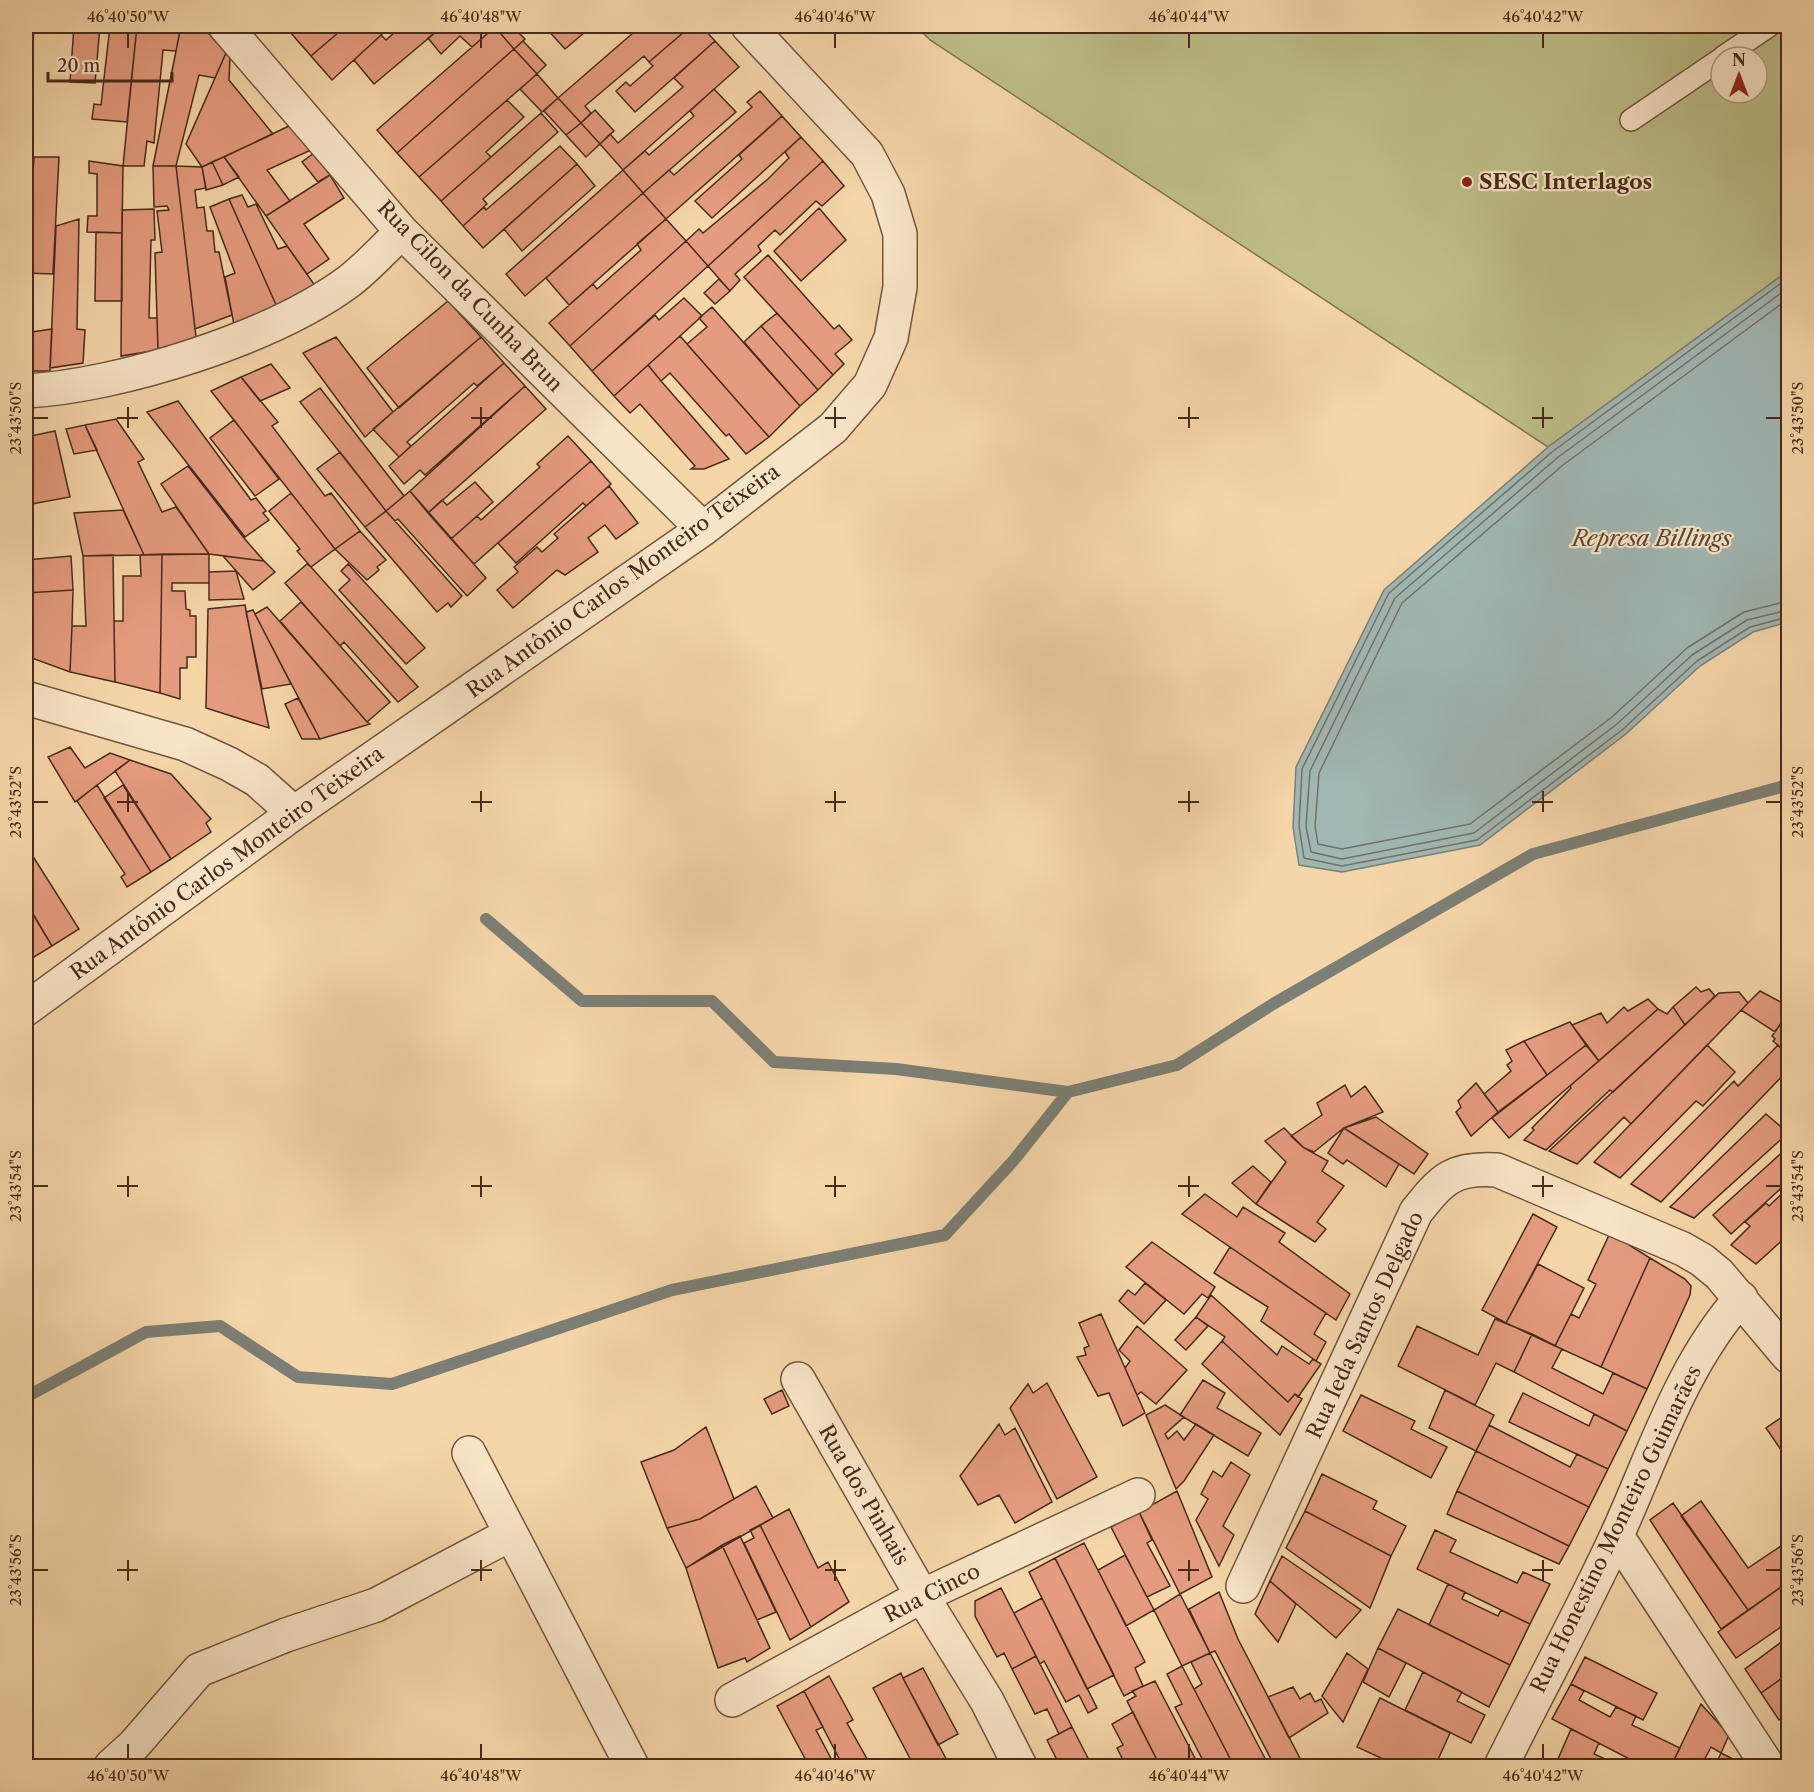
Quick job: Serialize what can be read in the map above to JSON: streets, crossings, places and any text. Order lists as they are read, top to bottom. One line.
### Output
{"streets":{"street":["Rua Cilon da Cunha Brun","Rua Antônio Carlos Monteiro Teixeira","Rua Ieda Santos Delgado","Rua dos Pinhais","Rua Honestino Monteiro Guimarães","Rua Cinco"]},"crossings":[["Rua Cilon da Cunha Brun","Rua Antônio Carlos Monteiro Teixeira"],["Rua Ieda Santos Delgado","Rua Honestino Monteiro Guimarães"],["Rua dos Pinhais","Rua Cinco"]],"water":["Represa Billings"],"places":["SESC Interlagos"],"scale_bar":"20 m","north":"top","coordinates":["46°40'50\"W","46°40'48\"W","46°40'46\"W","46°40'44\"W","46°40'42\"W","23°43'50\"S","23°43'52\"S","23°43'54\"S","23°43'56\"S"]}
